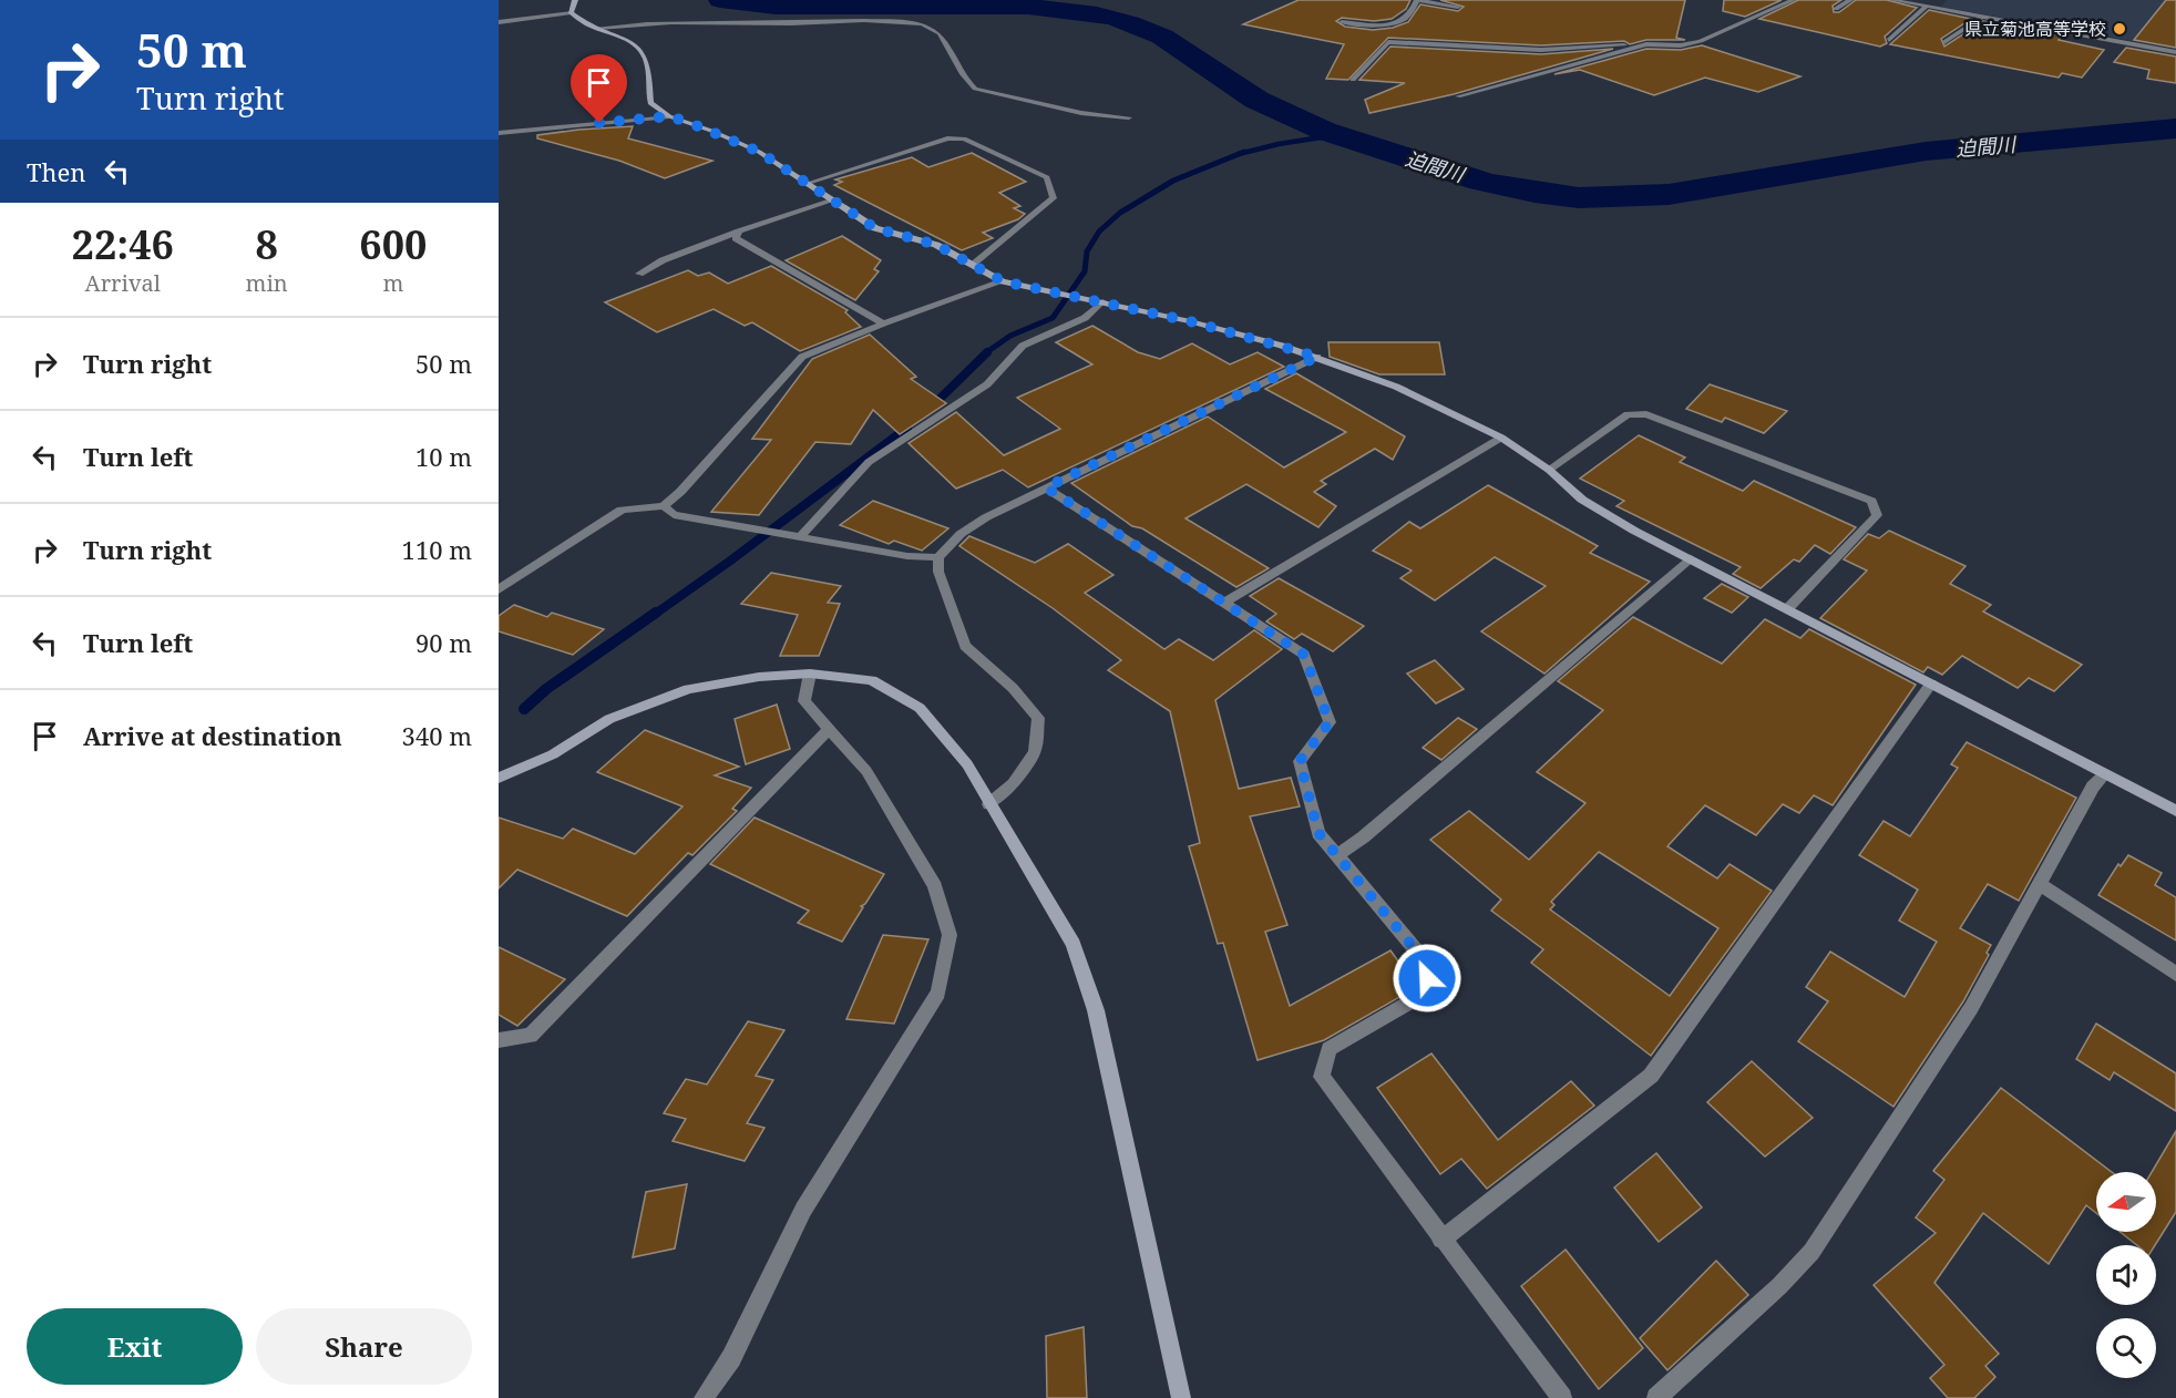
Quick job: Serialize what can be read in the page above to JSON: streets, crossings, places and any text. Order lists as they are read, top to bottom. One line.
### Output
{"water":["迫間川"],"places":["県立菊池高等学校"],"north":"left","page":{"turn":["50 m","Turn right"],"then":"Then","eta":["22:46","Arrival","8","min","600","m"],"list":[{"name":"Turn right","value":"50 m"},{"name":"Turn left","value":"10 m"},{"name":"Turn right","value":"110 m"},{"name":"Turn left","value":"90 m"},{"name":"Arrive at destination","value":"340 m"}],"buttons":["Exit","Share"]}}
